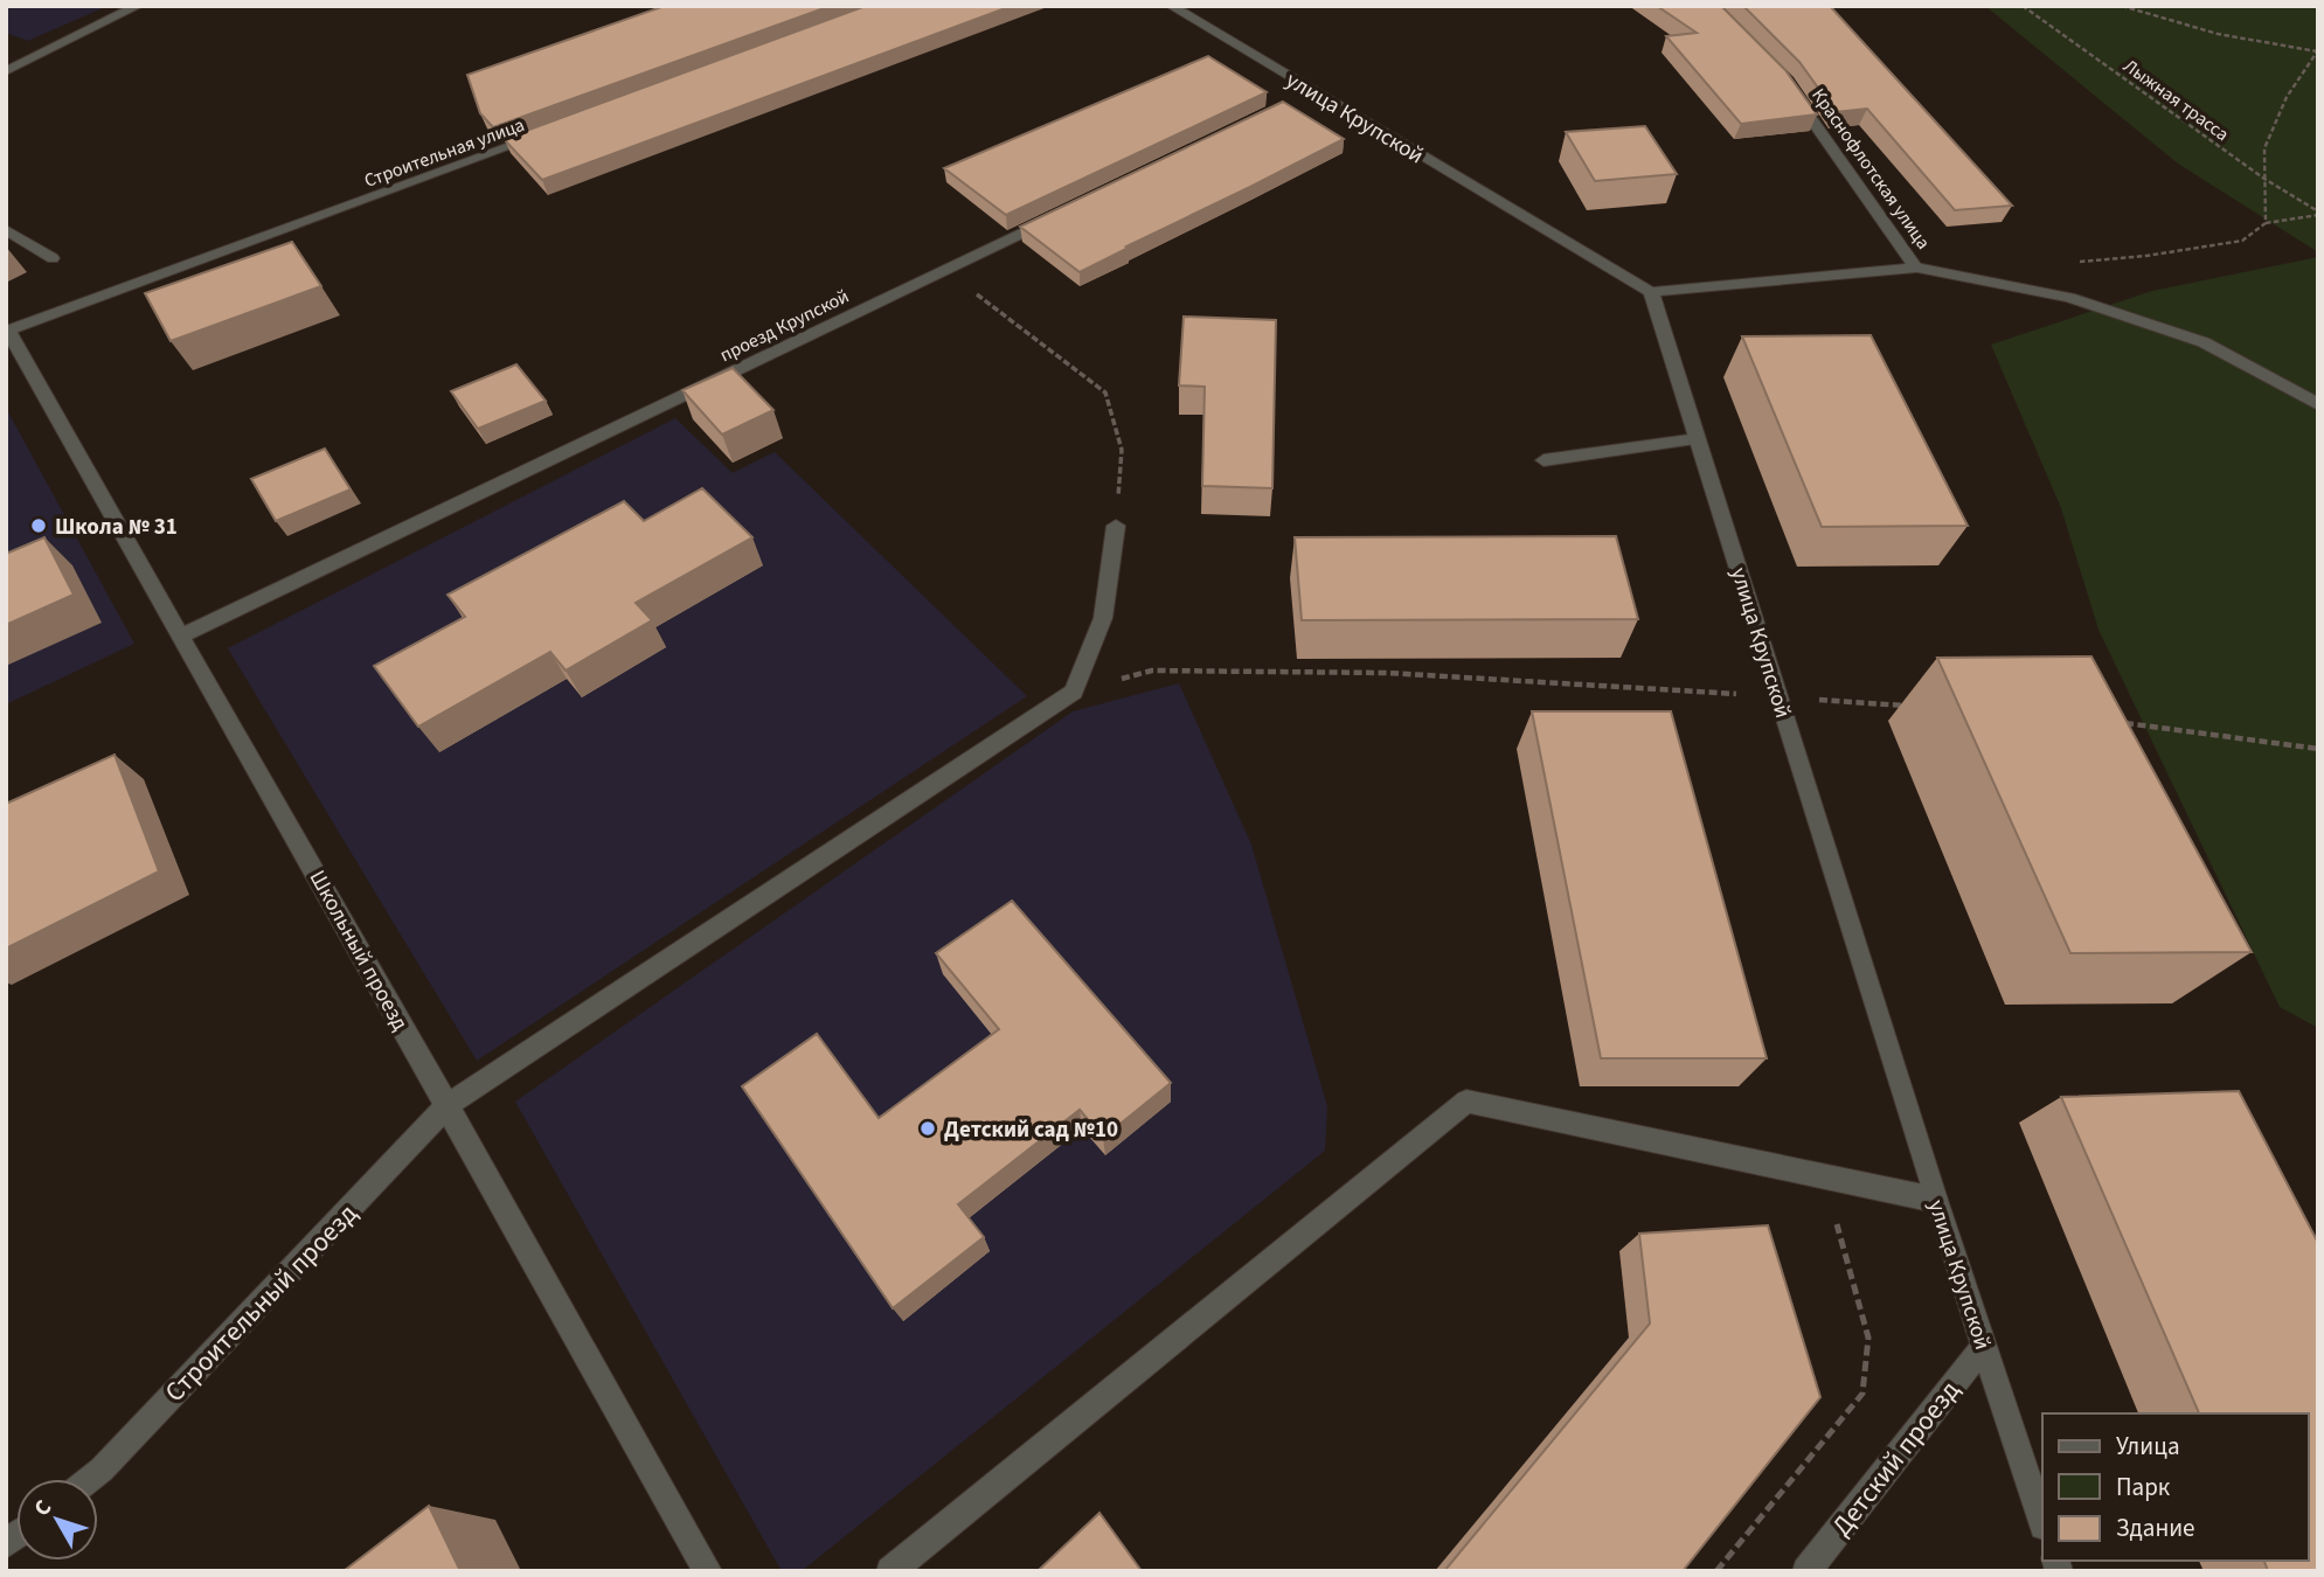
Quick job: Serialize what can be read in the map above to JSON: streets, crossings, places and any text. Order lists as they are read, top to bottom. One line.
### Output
{"streets":{"street":["улица Крупской","Строительная улица","Краснофлотская улица","проезд Крупской","Школьный проезд","Строительный проезд","Детский проезд"],"path":["Лыжная трасса"]},"crossings":[["улица Крупской","Краснофлотская улица"],["улица Крупской","Детский проезд"],["Строительная улица","Школьный проезд"],["проезд Крупской","Школьный проезд"],["Школьный проезд","Строительный проезд"]],"places":["Школа № 31","Детский сад №10"],"legend":["Улица","Парк","Здание"],"north":"top left"}
